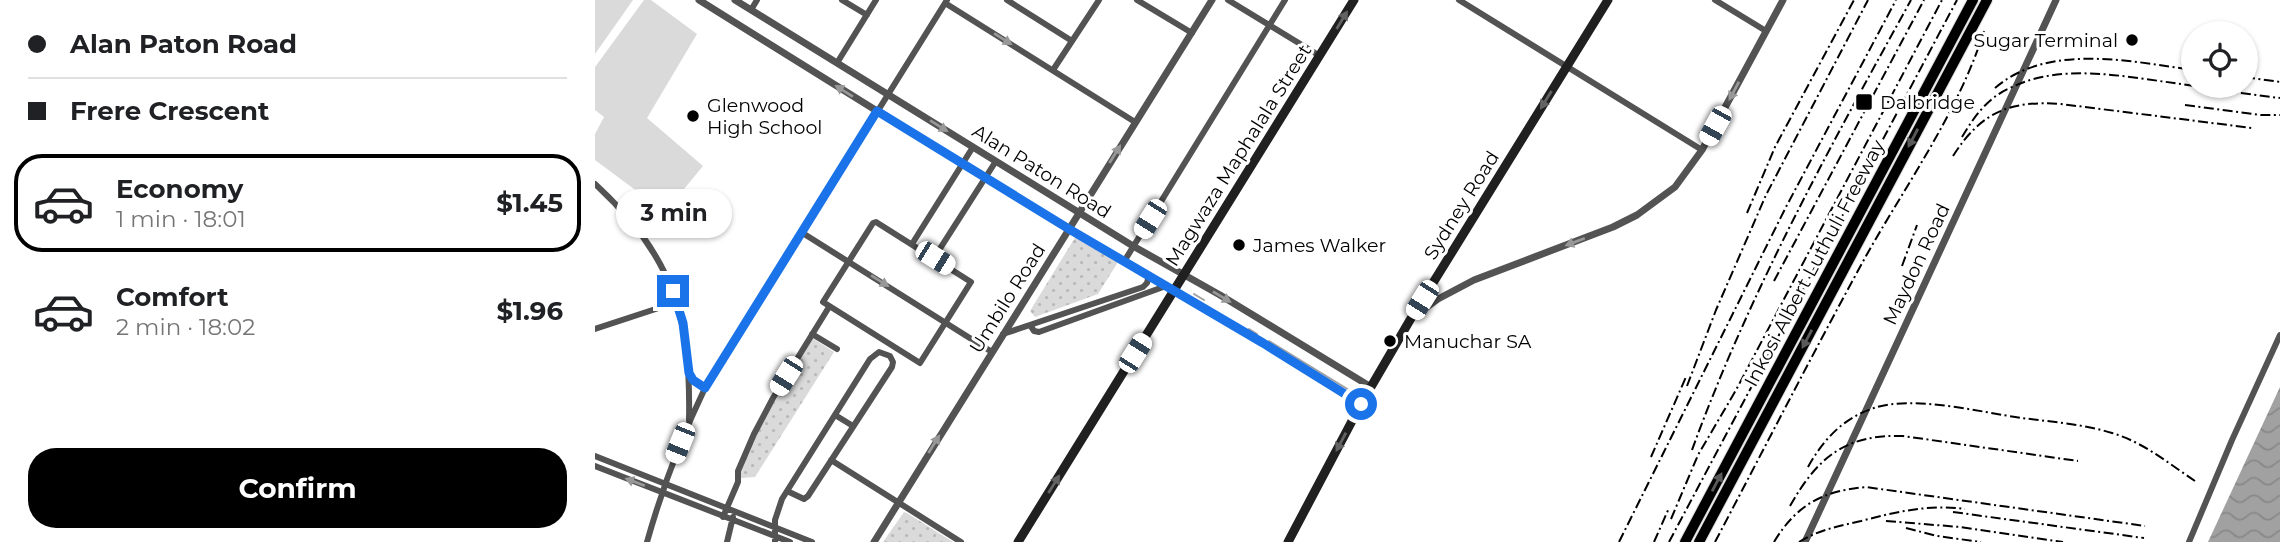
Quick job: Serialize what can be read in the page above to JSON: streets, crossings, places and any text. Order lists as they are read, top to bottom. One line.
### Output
{"streets":{"highway":["Inkosi Albert Luthuli Freeway"],"main road":["Magwaza Maphalala Street","Sydney Road"],"street":["Alan Paton Road","Maydon Road","Umbilo Road"]},"crossings":[["Magwaza Maphalala Street","Alan Paton Road"],["Alan Paton Road","Sydney Road"],["Alan Paton Road","Umbilo Road"]],"one_way":["Magwaza Maphalala Street","Sydney Road","Umbilo Road"],"places":{"other":["Sugar Terminal","Glenwood High School","James Walker","Manuchar SA"],"transit":["Dalbridge"]},"page":{"banner":["Alan Paton Road","Frere Crescent"],"list":[{"name":"Economy","note":"1 min · 18:01","value":"$1.45"},{"name":"Comfort","note":"2 min · 18:02","value":"$1.96"}],"bubble":"3 min","buttons":"Confirm"}}
